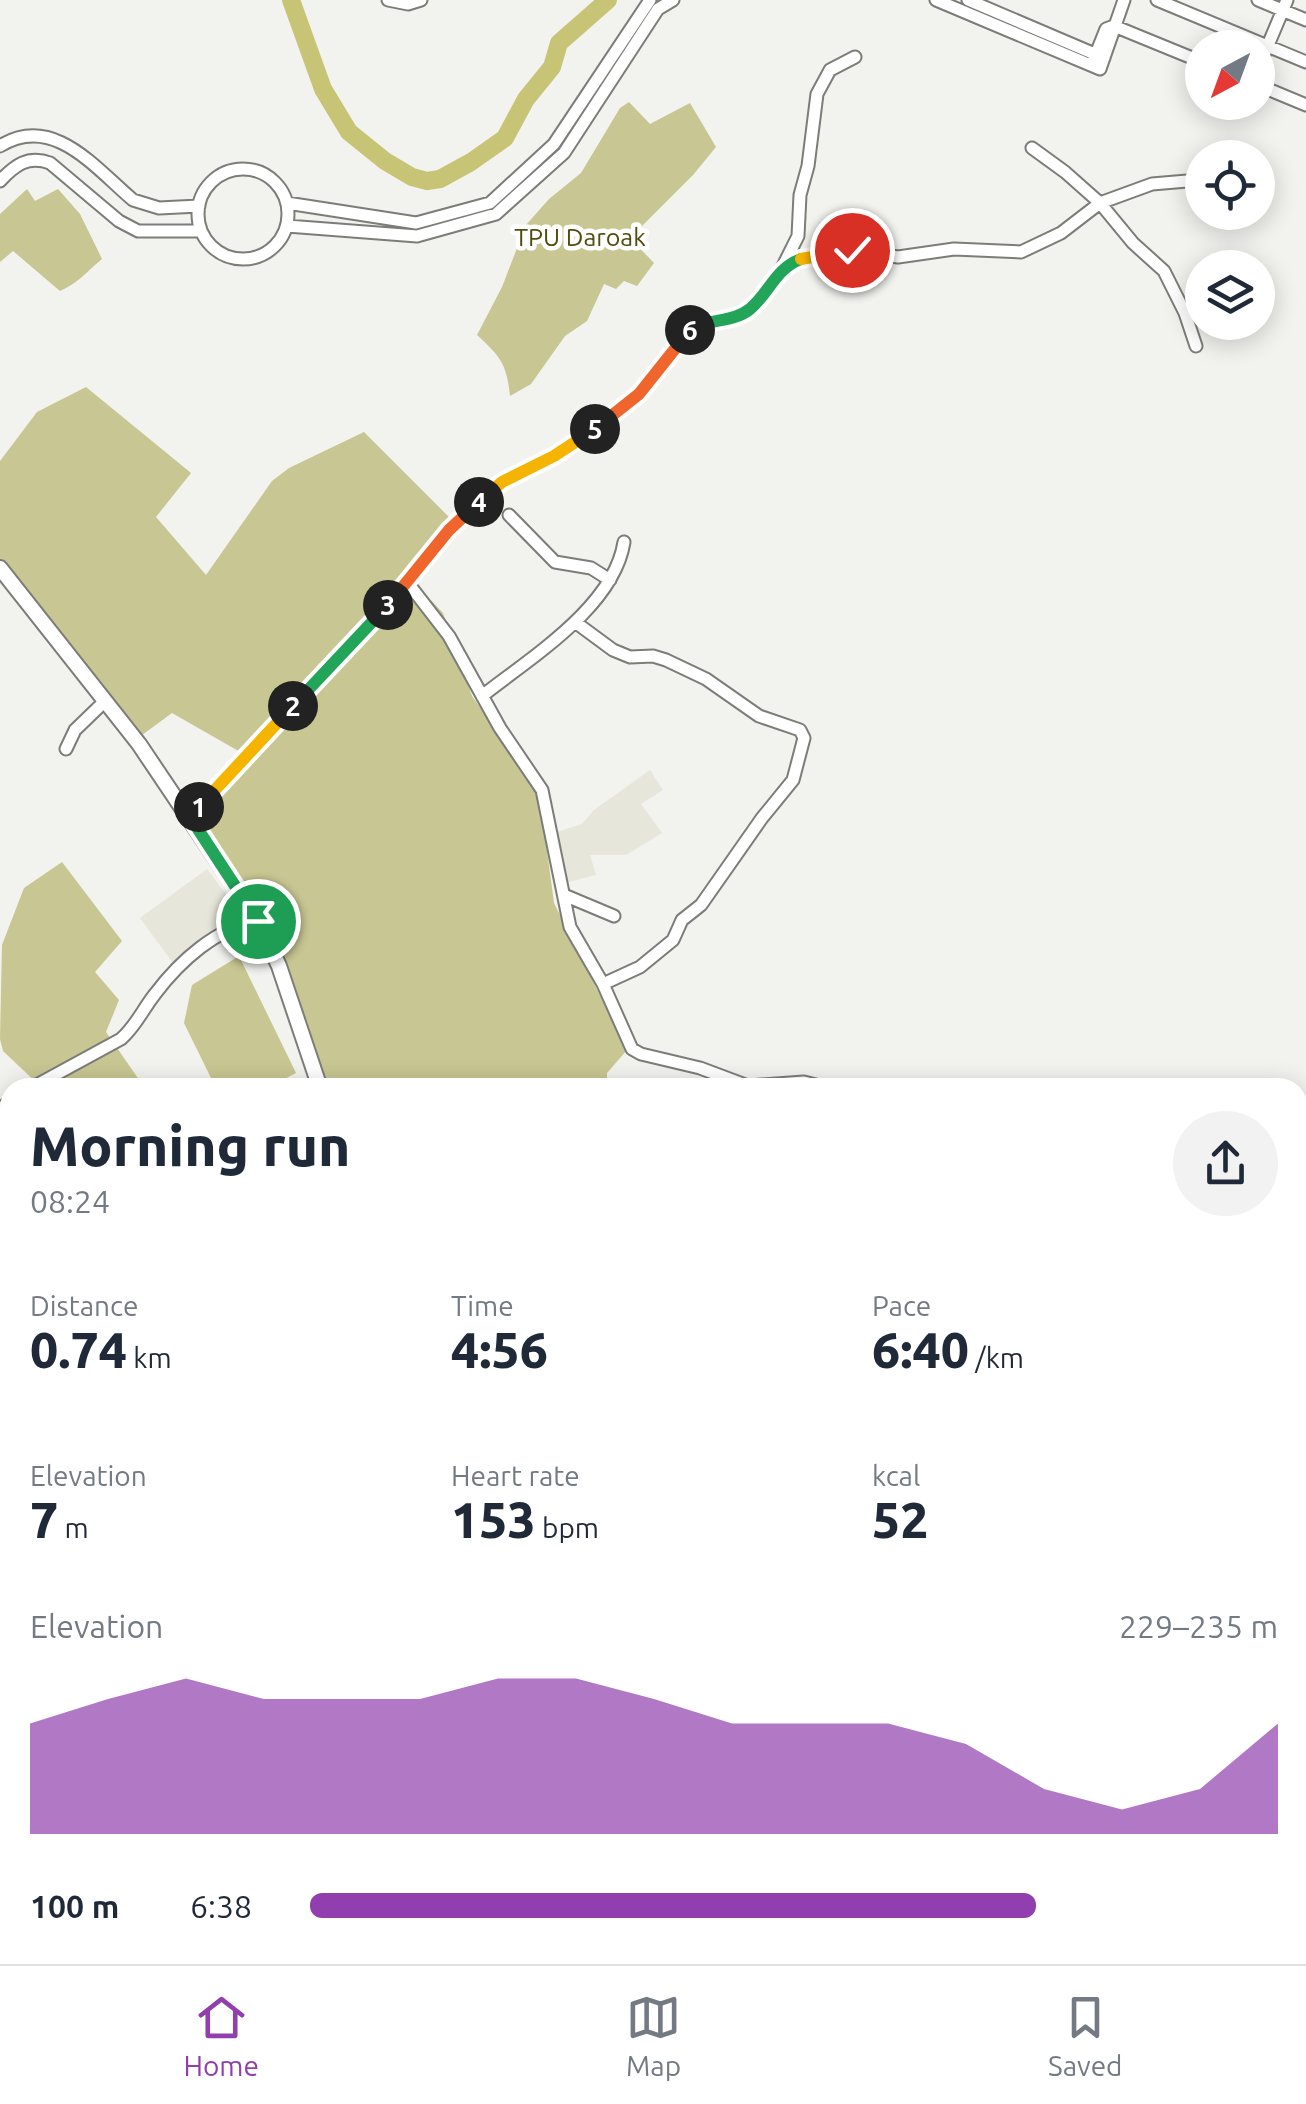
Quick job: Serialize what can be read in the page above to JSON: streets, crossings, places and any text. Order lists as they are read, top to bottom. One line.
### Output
{"parks":["TPU Daroak"],"north":"bottom left","page":{"pins":["6","5","4","3","2","1"],"heading":["Morning run","08:24"],"stats":[["Distance","0.74 km"],["Time","4:56"],["Pace","6:40 /km"],["Elevation","7 m"],["Heart rate","153 bpm"],["kcal","52"]],"chart":["Elevation","229–235 m"],"list":[{"name":"100 m","note":"6:38"}],"tabs":["Home","Map","Saved"]}}
